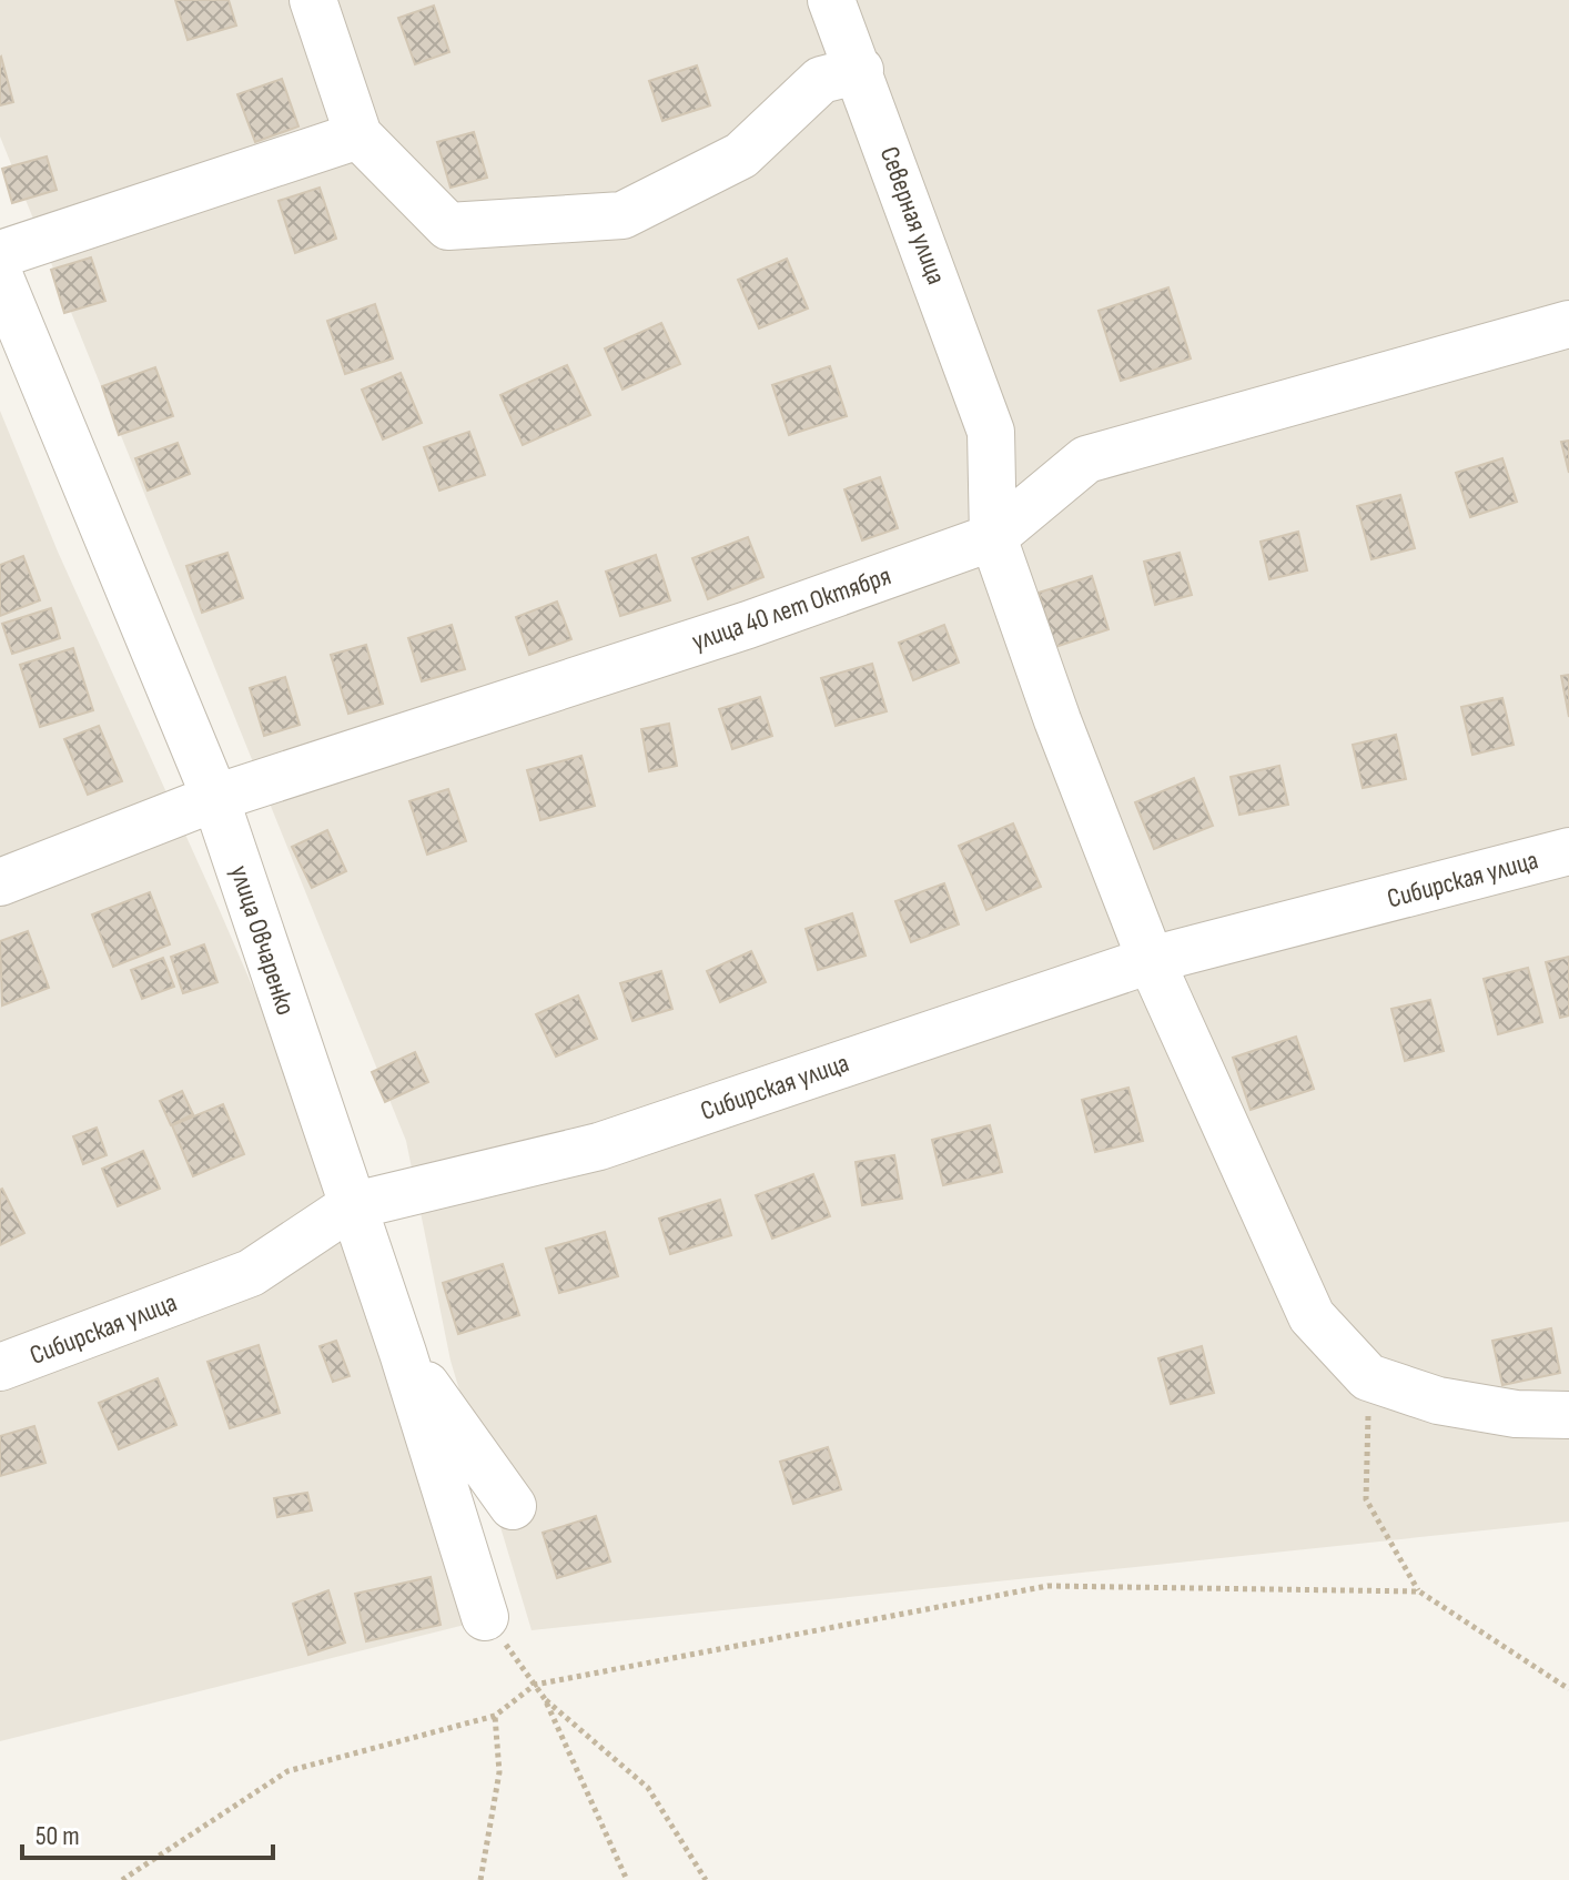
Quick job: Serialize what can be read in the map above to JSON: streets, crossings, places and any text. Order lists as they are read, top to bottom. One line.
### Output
{"streets":{"street":["Северная улица","улица 40 лет Октября","Сибирская улица","улица Овчаренко"]},"crossings":[["Северная улица","улица 40 лет Октября"],["Северная улица","Сибирская улица"],["улица 40 лет Октября","улица Овчаренко"],["Сибирская улица","улица Овчаренко"]],"scale_bar":"50 m"}
